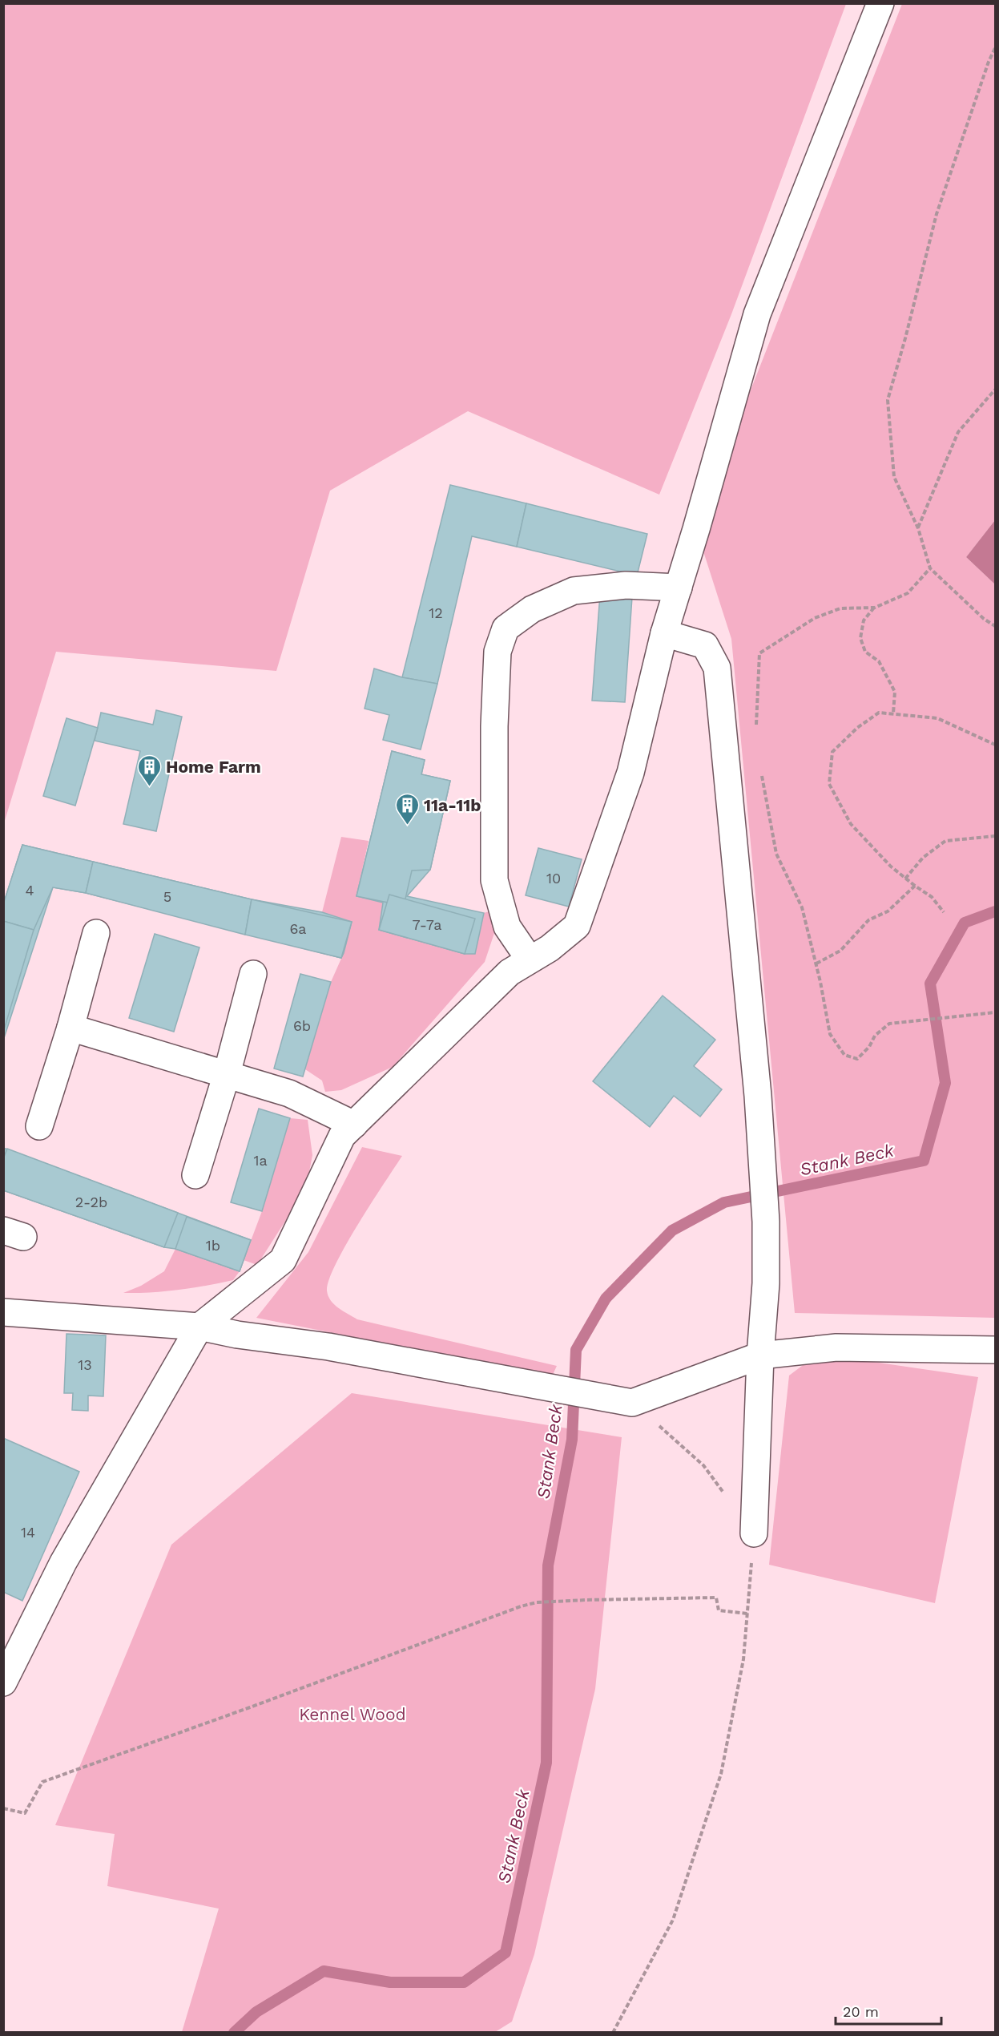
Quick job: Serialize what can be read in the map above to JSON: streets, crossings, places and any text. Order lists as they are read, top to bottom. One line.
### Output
{"water":["Stank Beck"],"parks":["Kennel Wood"],"places":{"building":["Home Farm","11a-11b"]},"house_numbers":["12","10","4","5","7-7a","6a","6b","1a","2-2b","1b","13","14"],"scale_bar":"20 m"}
